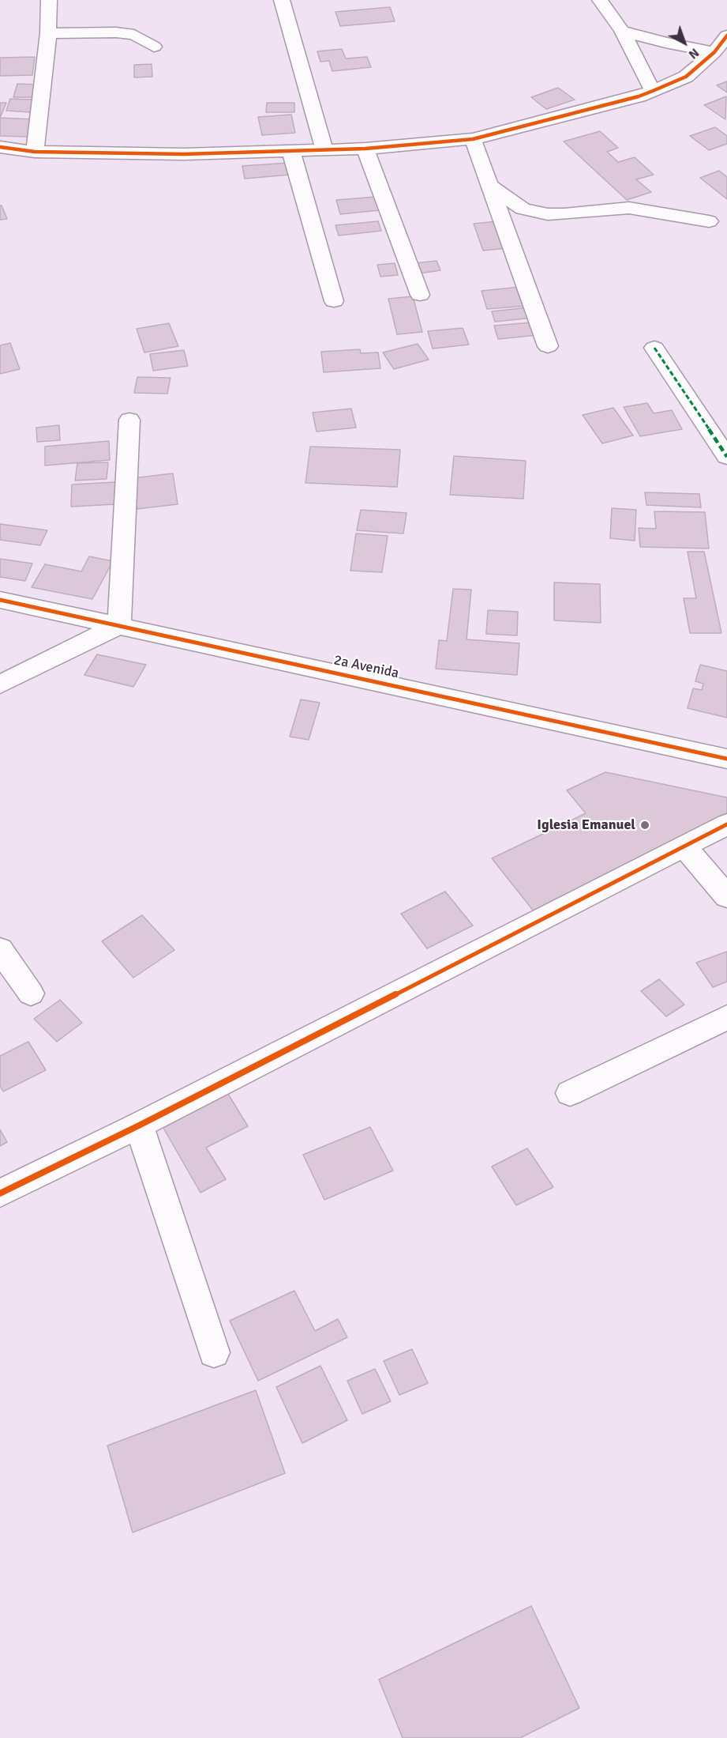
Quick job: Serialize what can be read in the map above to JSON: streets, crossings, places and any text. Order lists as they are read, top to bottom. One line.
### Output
{"streets":{"street":["2a Avenida"]},"places":["Iglesia Emanuel"],"north":"bottom right"}
